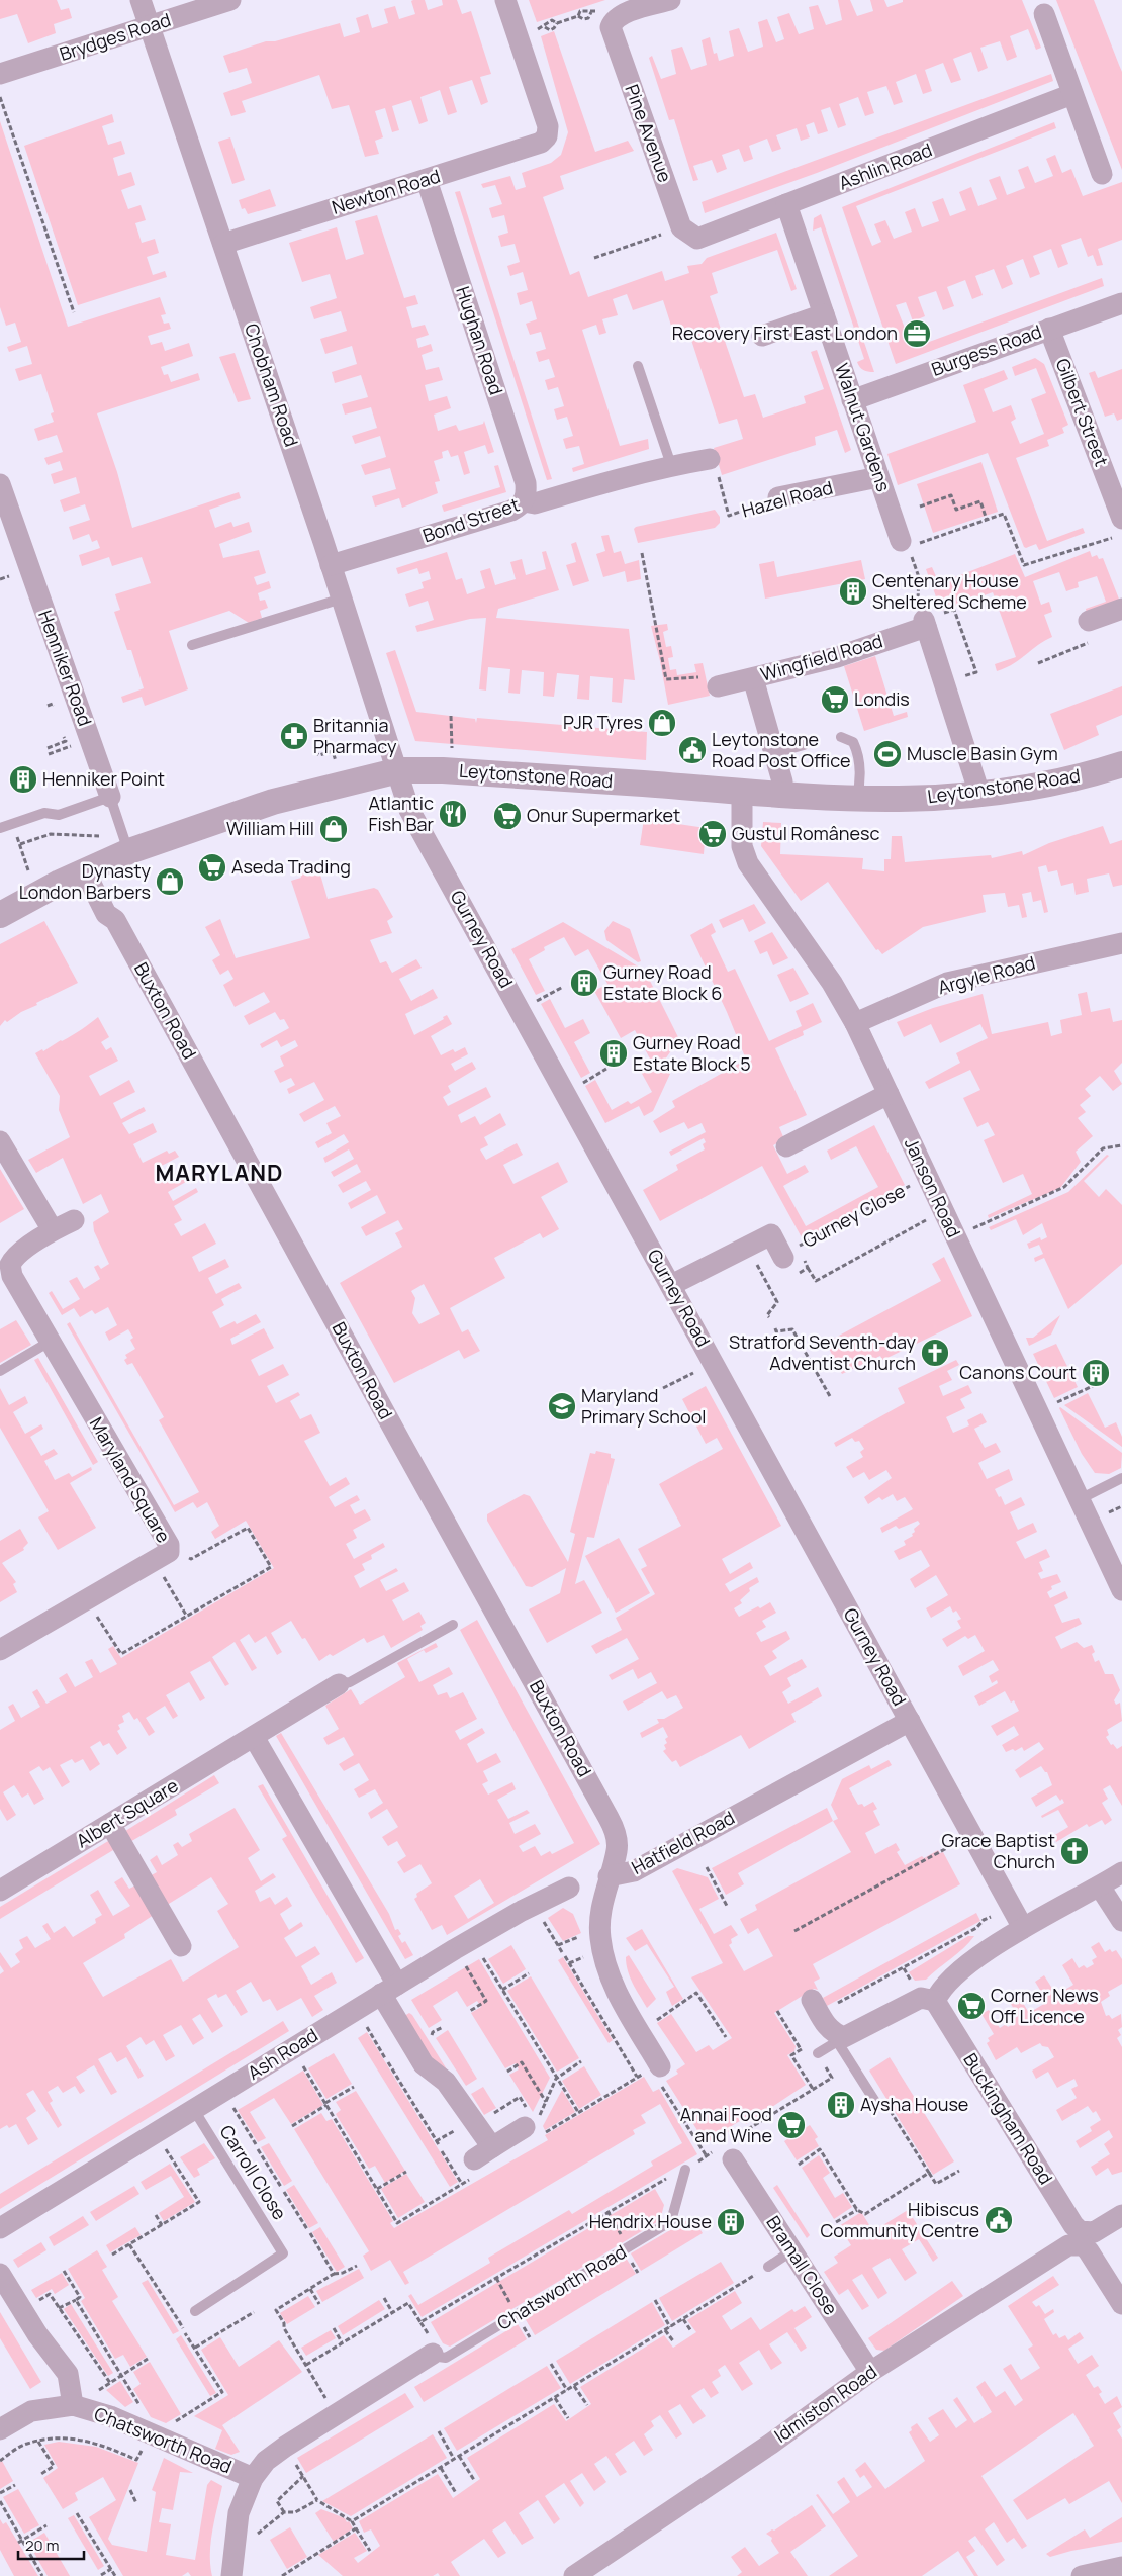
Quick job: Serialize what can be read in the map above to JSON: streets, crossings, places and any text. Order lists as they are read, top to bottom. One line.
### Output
{"streets":{"street":["Brydges Road","Pine Avenue","Ashlin Road","Newton Road","Hughan Road","Burgess Road","Chobham Road","Gilbert Street","Walnut Gardens","Hazel Road","Bond Street","Wingfield Road","Henniker Road","Leytonstone Road","Gurney Road","Argyle Road","Buxton Road","Janson Road","Gurney Close","Maryland Square","Albert Square","Hatfield Road","Ash Road","Buckingham Road","Bramall Close","Chatsworth Road","Idmiston Road"],"lane":["Carroll Close"]},"crossings":[["Brydges Road","Chobham Road"],["Pine Avenue","Ashlin Road"],["Ashlin Road","Walnut Gardens"],["Newton Road","Hughan Road"],["Newton Road","Chobham Road"],["Hughan Road","Bond Street"],["Burgess Road","Gilbert Street"],["Burgess Road","Walnut Gardens"],["Chobham Road","Bond Street"],["Chobham Road","Leytonstone Road"],["Chobham Road","Gurney Road"],["Walnut Gardens","Hazel Road"],["Hazel Road","Bond Street"],["Henniker Road","Leytonstone Road"],["Leytonstone Road","Gurney Road"],["Leytonstone Road","Buxton Road"],["Leytonstone Road","Janson Road"],["Gurney Road","Gurney Close"],["Gurney Road","Hatfield Road"],["Argyle Road","Janson Road"],["Buxton Road","Hatfield Road"],["Janson Road","Gurney Close"],["Ash Road","Carroll Close"],["Buckingham Road","Idmiston Road"],["Bramall Close","Idmiston Road"]],"districts":["MARYLAND"],"places":{"office":["Recovery First East London"],"building":["Centenary House Sheltered Scheme","Henniker Point","Gurney Road Estate Block 6","Gurney Road Estate Block 5","Canons Court","Aysha House","Hendrix House"],"supermarket":["Londis","Onur Supermarket","Gustul Românesc","Aseda Trading","Corner News Off Licence","Annai Food and Wine"],"shop":["PJR Tyres","William Hill","Dynasty London Barbers"],"pharmacy":["Britannia Pharmacy"],"public building":["Leytonstone Road Post Office","Hibiscus Community Centre"],"sports":["Muscle Basin Gym"],"restaurant":["Atlantic Fish Bar"],"church":["Stratford Seventh-day Adventist Church","Grace Baptist Church"],"school or university":["Maryland Primary School"]},"scale_bar":"20 m"}
